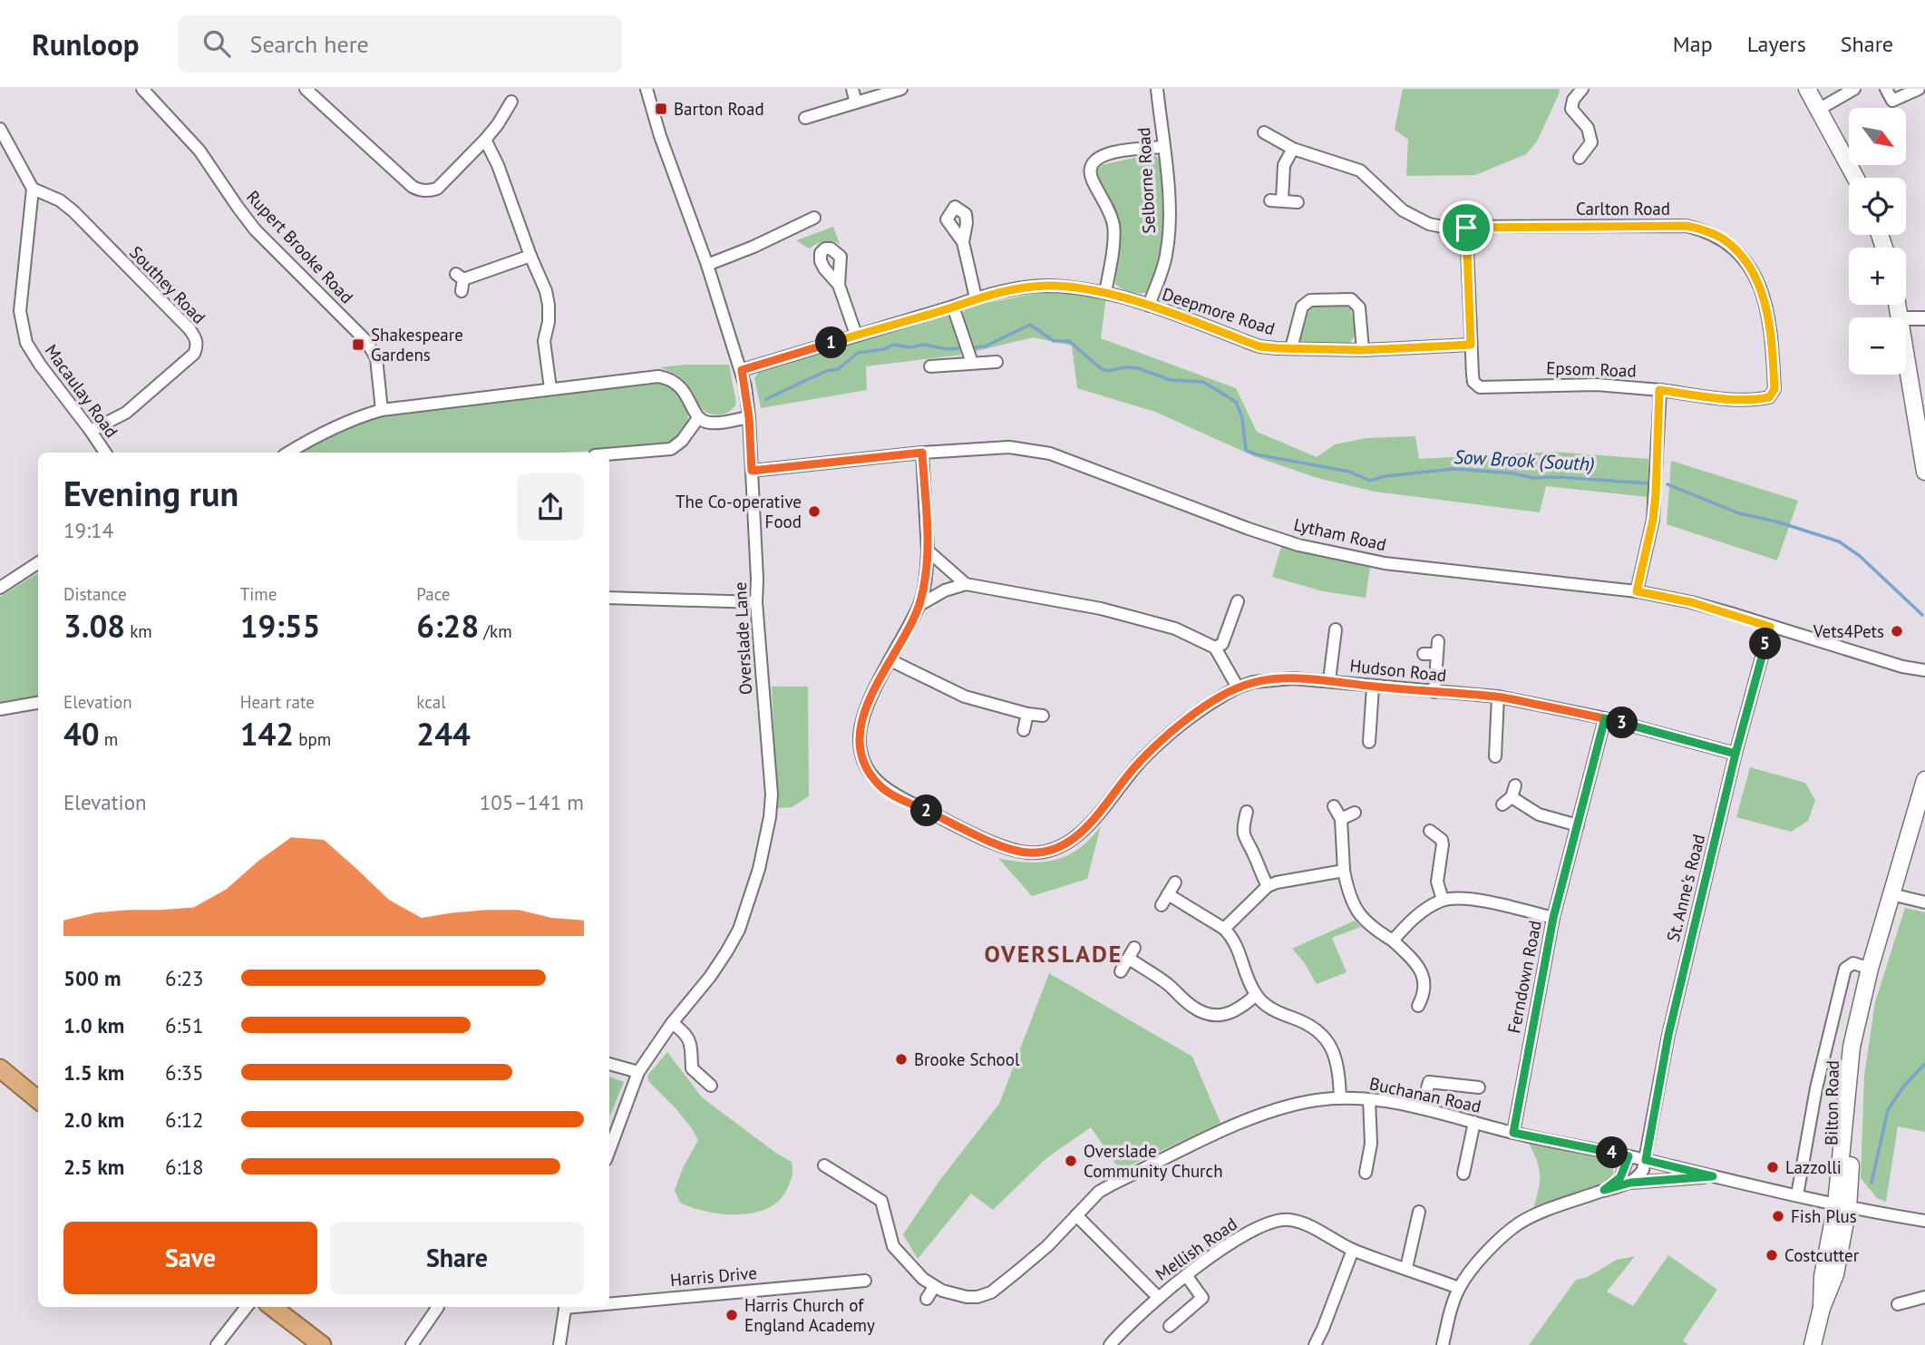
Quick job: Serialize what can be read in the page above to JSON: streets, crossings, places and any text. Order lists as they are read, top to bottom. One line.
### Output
{"streets":{"main road":["Bilton Road"],"street":["Selborne Road","Carlton Road","Rupert Brooke Road","Southey Road","Deepmore Road","Epsom Road","Macaulay Road","Lytham Road","Overslade Lane","Hudson Road","St. Anne's Road","Ferndown Road","Buchanan Road","Mellish Road","Harris Drive"]},"crossings":[["Selborne Road","Deepmore Road"],["Carlton Road","Epsom Road"],["Southey Road","Macaulay Road"],["Deepmore Road","Epsom Road"],["Deepmore Road","Overslade Lane"],["Epsom Road","Lytham Road"],["Lytham Road","Overslade Lane"],["Lytham Road","St. Anne's Road"],["Hudson Road","St. Anne's Road"],["Hudson Road","Ferndown Road"],["St. Anne's Road","Buchanan Road"],["Ferndown Road","Buchanan Road"],["Buchanan Road","Bilton Road"]],"districts":["OVERSLADE"],"water":["Sow Brook (South)"],"places":{"transit":["Barton Road","Shakespeare Gardens"],"other":["The Co-operative Food","Vets4Pets","Brooke School","Overslade Community Church","Lazzolli","Fish Plus","Costcutter","Harris Church of England Academy"]},"north":"bottom right","page":{"header":"Runloop","search":"Search here","nav":["Map","Layers","Share"],"map_buttons":["+","−"],"pins":["1","5","3","2","4"],"heading":["Evening run","19:14"],"stats":[["Distance","3.08 km"],["Time","19:55"],["Pace","6:28 /km"],["Elevation","40 m"],["Heart rate","142 bpm"],["kcal","244"]],"chart":["Elevation","105–141 m"],"list":[{"name":"500 m","note":"6:23"},{"name":"1.0 km","note":"6:51"},{"name":"1.5 km","note":"6:35"},{"name":"2.0 km","note":"6:12"},{"name":"2.5 km","note":"6:18"}],"buttons":["Save","Share"]}}
